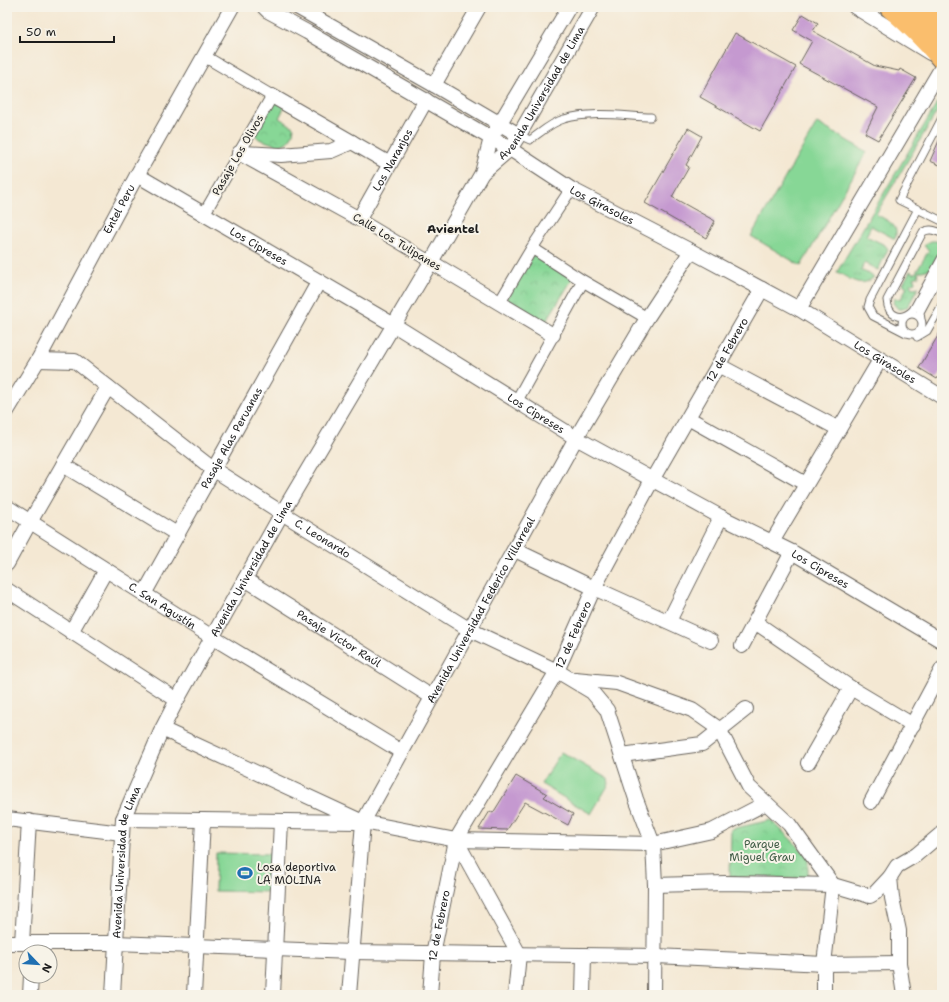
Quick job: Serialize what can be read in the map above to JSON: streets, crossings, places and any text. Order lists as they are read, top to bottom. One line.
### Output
{"streets":{"street":["Avenida Universidad de Lima","Pasaje Los Olivos","Los Naranjos","Los Girasoles","Entel Peru","Calle Los Tulipanes","Los Cipreses","12 de Febrero","Pasaje Alas Peruanas","C. Leonardo","C. San Agustín","Avenida Universidad Federico Villarreal","Pasaje Victor Raúl"]},"crossings":[["Avenida Universidad de Lima","Los Girasoles"],["Avenida Universidad de Lima","Calle Los Tulipanes"],["Avenida Universidad de Lima","Los Cipreses"],["Avenida Universidad de Lima","C. Leonardo"],["Avenida Universidad de Lima","C. San Agustín"],["Avenida Universidad de Lima","Pasaje Victor Raúl"],["Pasaje Los Olivos","Calle Los Tulipanes"],["Pasaje Los Olivos","Los Cipreses"],["Los Naranjos","Los Girasoles"],["Los Naranjos","Calle Los Tulipanes"],["Los Girasoles","12 de Febrero"],["Los Girasoles","Avenida Universidad Federico Villarreal"],["Entel Peru","Los Cipreses"],["Entel Peru","C. Leonardo"],["Los Cipreses","12 de Febrero"],["Los Cipreses","Pasaje Alas Peruanas"],["Los Cipreses","Avenida Universidad Federico Villarreal"],["12 de Febrero","C. Leonardo"],["Pasaje Alas Peruanas","C. Leonardo"],["Pasaje Alas Peruanas","C. San Agustín"],["C. Leonardo","Avenida Universidad Federico Villarreal"],["C. San Agustín","Avenida Universidad Federico Villarreal"],["Avenida Universidad Federico Villarreal","Pasaje Victor Raúl"]],"districts":["Avientel"],"parks":["Parque Miguel Grau"],"places":{"sports":["Losa deportiva LA MOLINA"]},"scale_bar":"50 m","north":"bottom right"}
